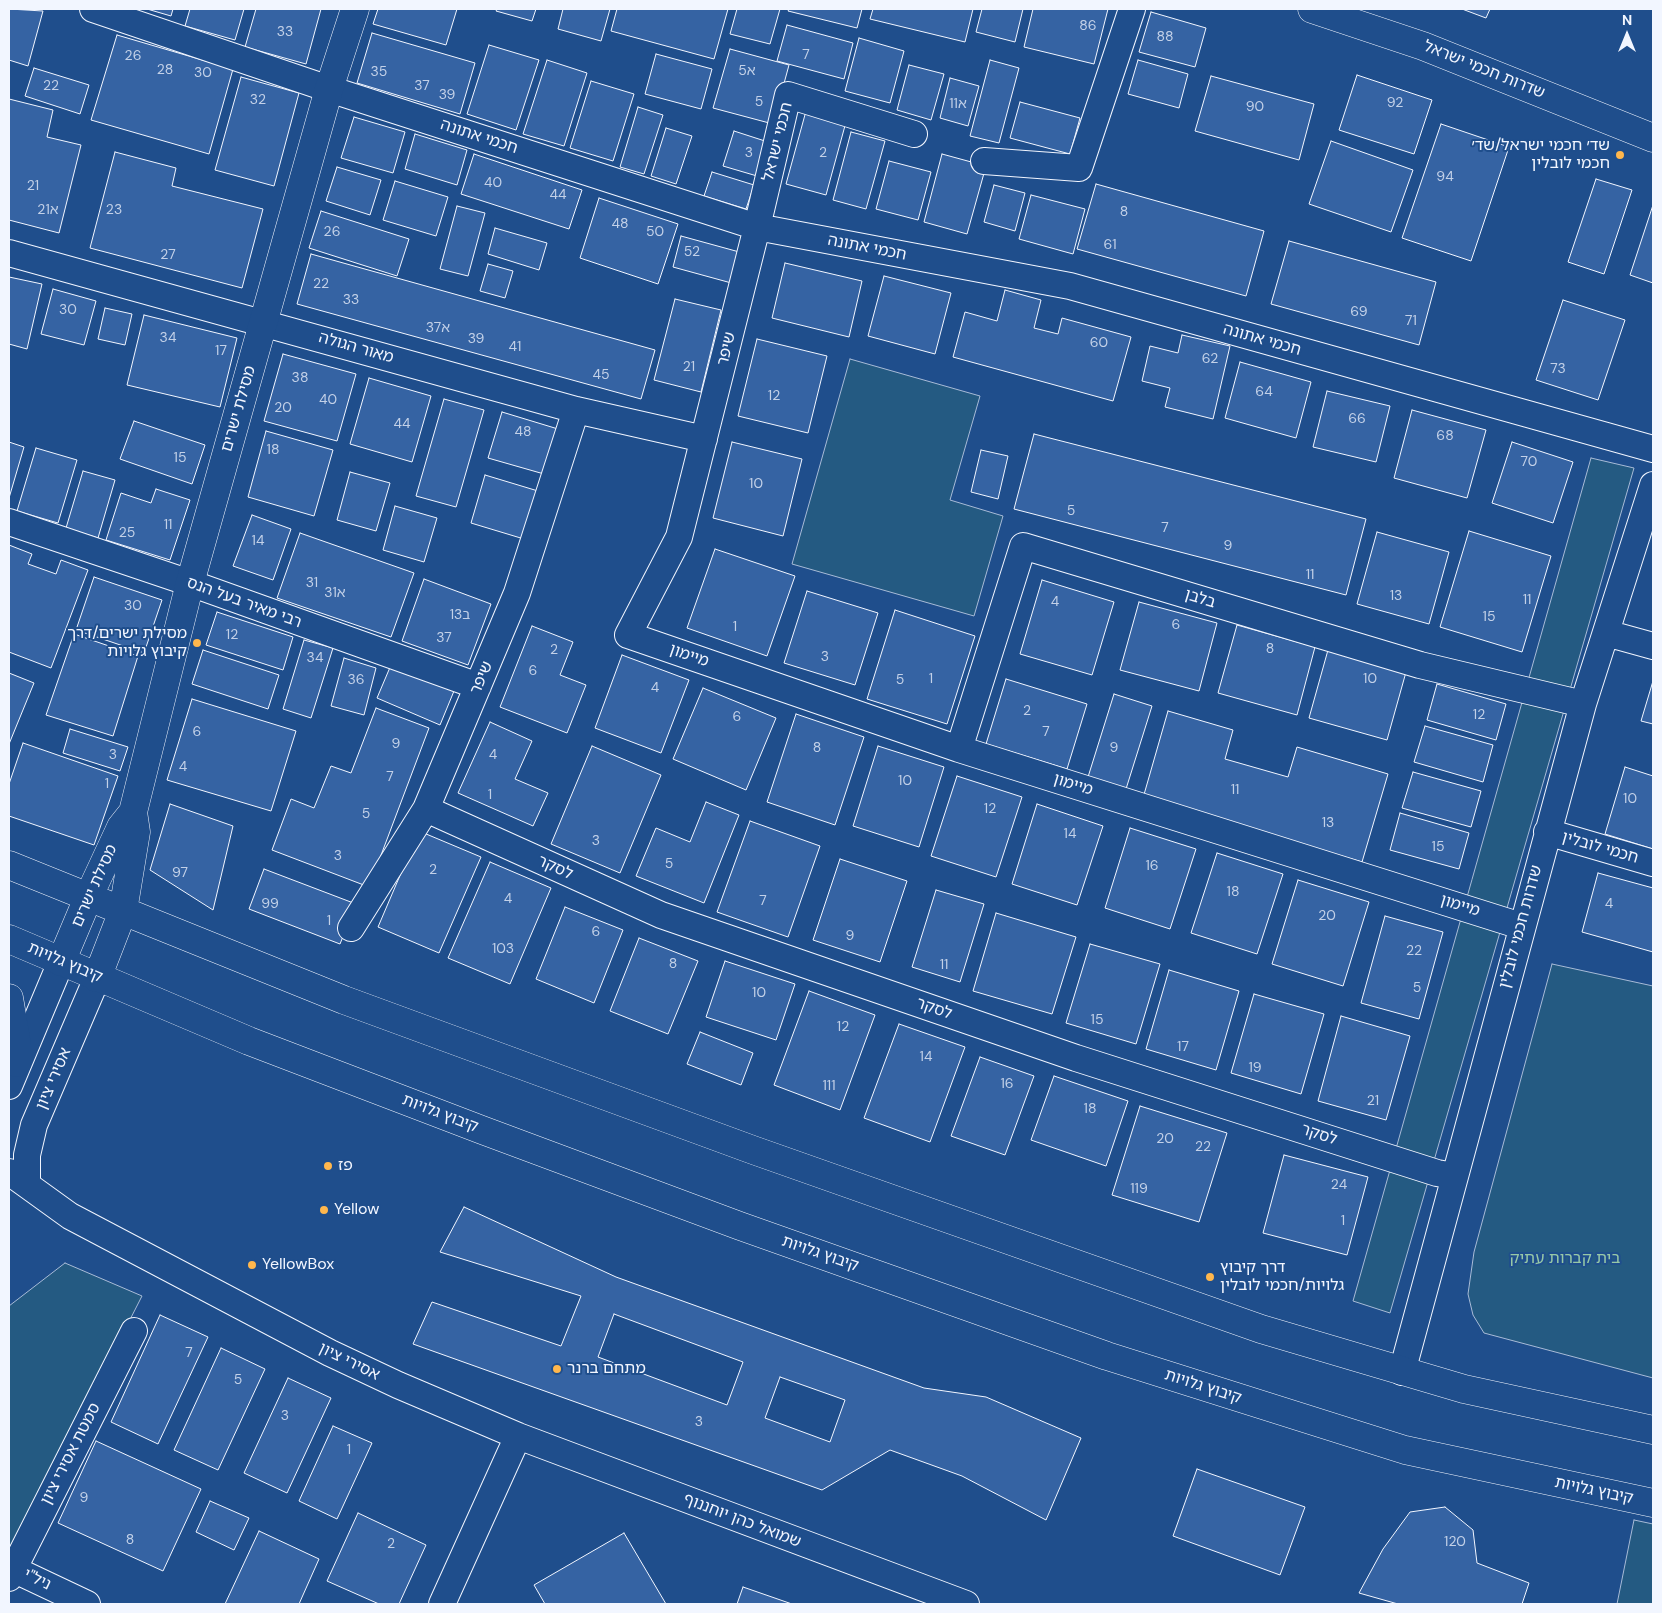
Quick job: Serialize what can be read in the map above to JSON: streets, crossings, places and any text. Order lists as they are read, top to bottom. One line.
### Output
{"streets":{"main road":["שדרות חכמי ישראל","מסילת ישרים","קיבוץ גלויות"],"street":["חכמי אתונה","חכמי ישראל","מאור הגולה","שיפר","בלבן","רבי מאיר בעל הנס","מיימון","חכמי לובלין","לסקר","שדרות חכמי לובלין","אסירי ציון","סמטת אסירי ציון","שמואל כהן יוחננוף","ניל\"י"]},"crossings":[["חכמי אתונה","חכמי ישראל"],["חכמי אתונה","שיפר"],["חכמי אתונה","מסילת ישרים"],["חכמי ישראל","שיפר"],["מאור הגולה","שיפר"],["מאור הגולה","מסילת ישרים"],["שיפר","רבי מאיר בעל הנס"],["שיפר","מיימון"],["שיפר","לסקר"],["מסילת ישרים","רבי מאיר בעל הנס"],["מסילת ישרים","קיבוץ גלויות"],["מסילת ישרים","אסירי ציון"],["בלבן","מיימון"],["בלבן","שדרות חכמי לובלין"],["מיימון","שדרות חכמי לובלין"],["חכמי לובלין","שדרות חכמי לובלין"],["לסקר","שדרות חכמי לובלין"],["קיבוץ גלויות","אסירי ציון"],["אסירי ציון","שמואל כהן יוחננוף"],["סמטת אסירי ציון","ניל\"י"]],"parks":["בית קברות עתיק"],"places":["שד׳ חכמי ישראל/שד׳ חכמי לובלין","מסילת ישרים/דרך קיבוץ גלויות","פז","Yellow","YellowBox","דרך קיבוץ גלויות/חכמי לובלין","מתחם ברנר"],"house_numbers":["86","33","88","7","26","28","5א","35","30","22","37","39","32","5","92","11א","90","3","2","94","40","21","44","21א","23","8","48","26","50","61","52","27","22","33","30","69","71","37א","34","39","60","41","17","62","21","73","45","38","64","12","40","20","66","44","48","68","18","15","70","10","5","11","7","25","14","9","11","31","31א","13","11","4","30","13ב","15","6","1","12","37","8","2","3","34","6","1","10","36","5","4","2","12","6","6","7","9","8","9","3","4","4","7","10","1","11","1","10","12","5","13","14","3","15","3","5","16","2","97","18","4","7","99","4","20","1","6","9","103","22","8","11","5","10","15","12","17","14","19","16","111","21","18","20","22","24","119","1","7","5","3","3","1","9","8","120","2"],"north":"top"}
